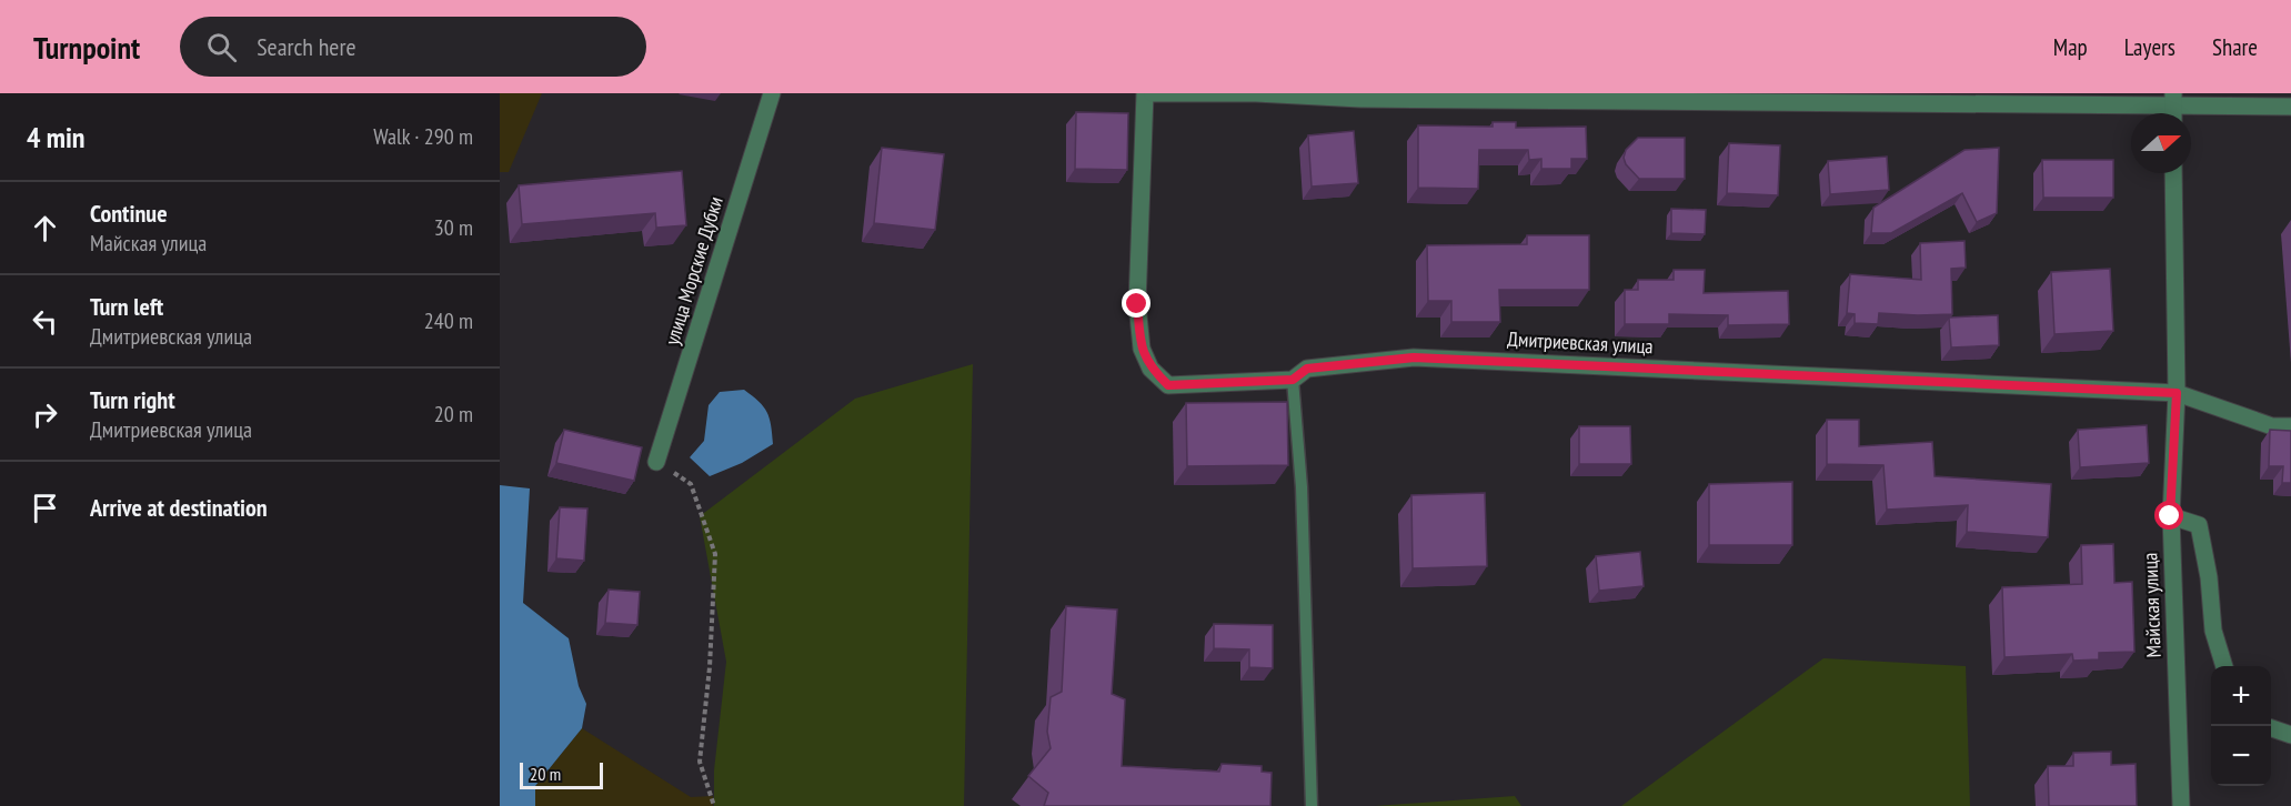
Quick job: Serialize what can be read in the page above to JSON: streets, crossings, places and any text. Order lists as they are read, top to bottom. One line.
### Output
{"streets":{"street":["улица Морские Дубки","Дмитриевская улица","Майская улица"]},"crossings":[["Дмитриевская улица","Майская улица"]],"scale_bar":"20 m","north":"right","page":{"header":"Turnpoint","search":"Search here","nav":["Map","Layers","Share"],"heading":["4 min","Walk · 290 m"],"list":[["Continue","Майская улица","30 m"],["Turn left","Дмитриевская улица","240 m"],["Turn right","Дмитриевская улица","20 m"],"Arrive at destination"],"map_buttons":["+","−"],"scale":"20 m"}}
